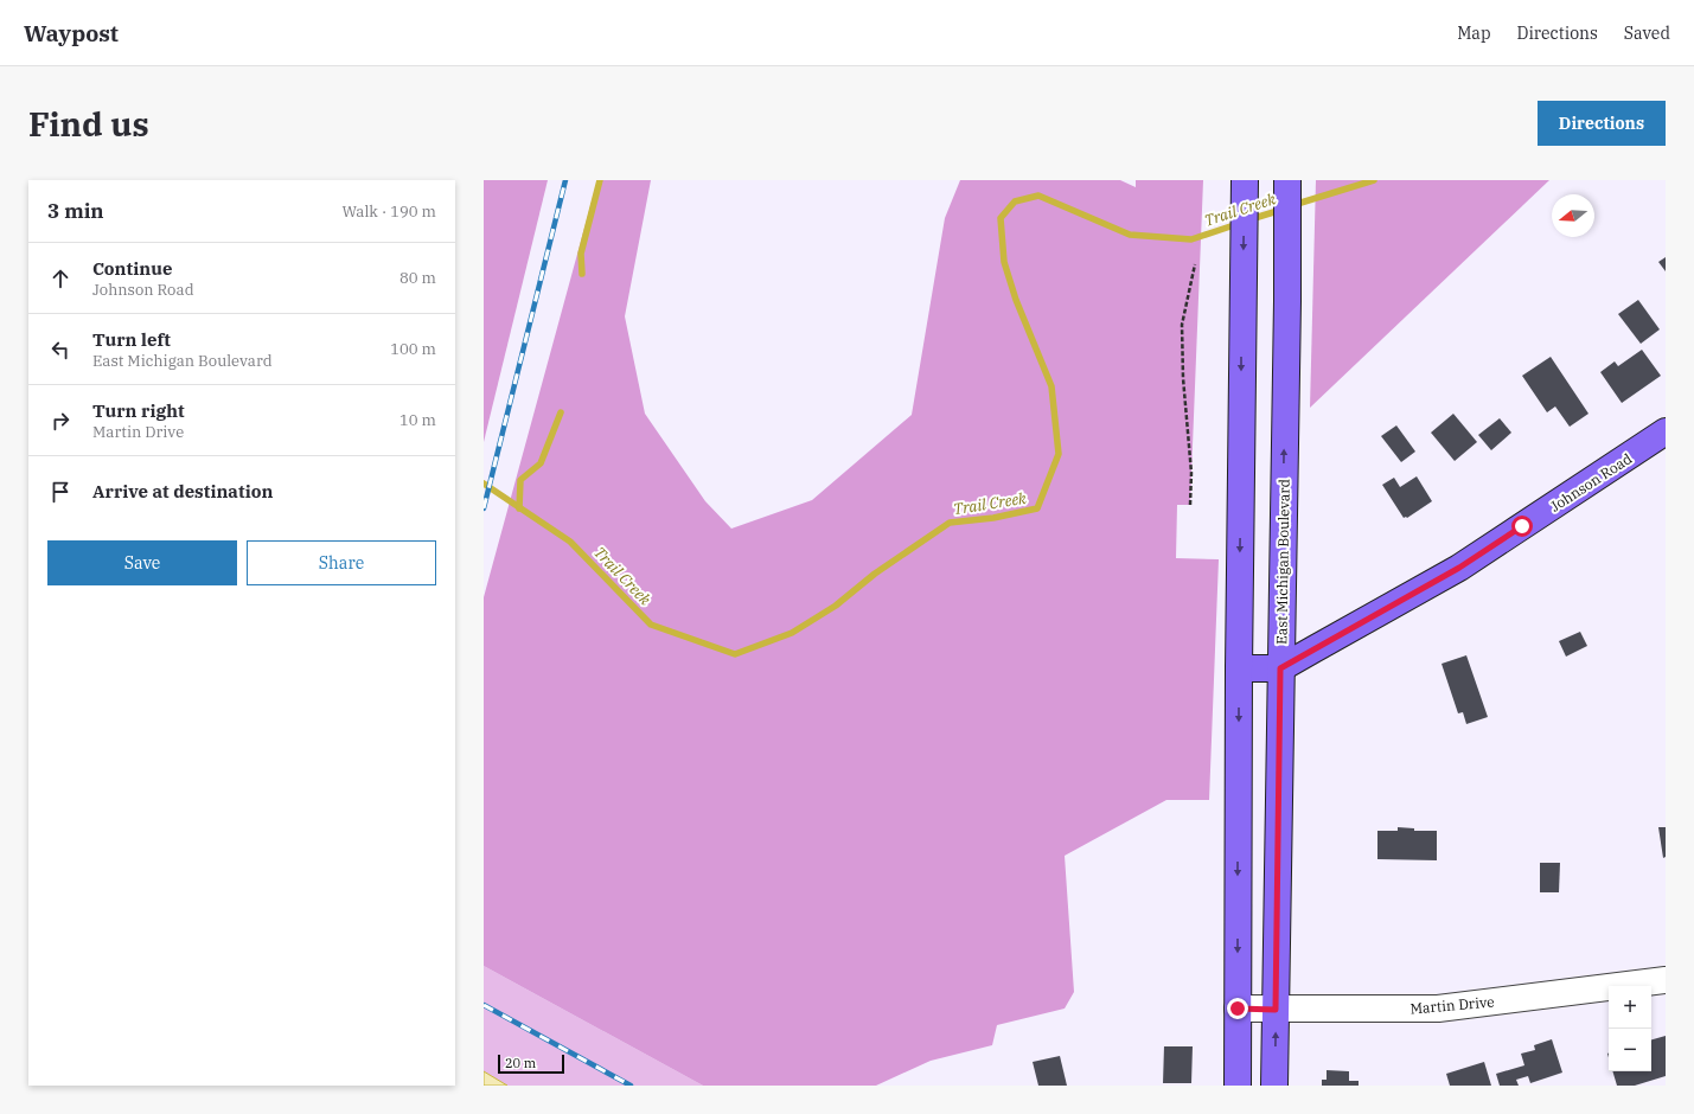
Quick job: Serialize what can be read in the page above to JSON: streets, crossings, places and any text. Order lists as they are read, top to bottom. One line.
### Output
{"streets":{"main road":["Johnson Road","East Michigan Boulevard"],"street":["Martin Drive"]},"crossings":[["Johnson Road","East Michigan Boulevard"],["East Michigan Boulevard","Martin Drive"]],"water":["Trail Creek"],"scale_bar":"20 m","north":"left","page":{"header":"Waypost","nav":["Map","Directions","Saved"],"buttons":["Directions",["Save","Share"]],"title":"Find us","heading":["3 min","Walk · 190 m"],"list":[["Continue","Johnson Road","80 m"],["Turn left","East Michigan Boulevard","100 m"],["Turn right","Martin Drive","10 m"],"Arrive at destination"],"map_buttons":["+","−"],"scale":"20 m"}}
